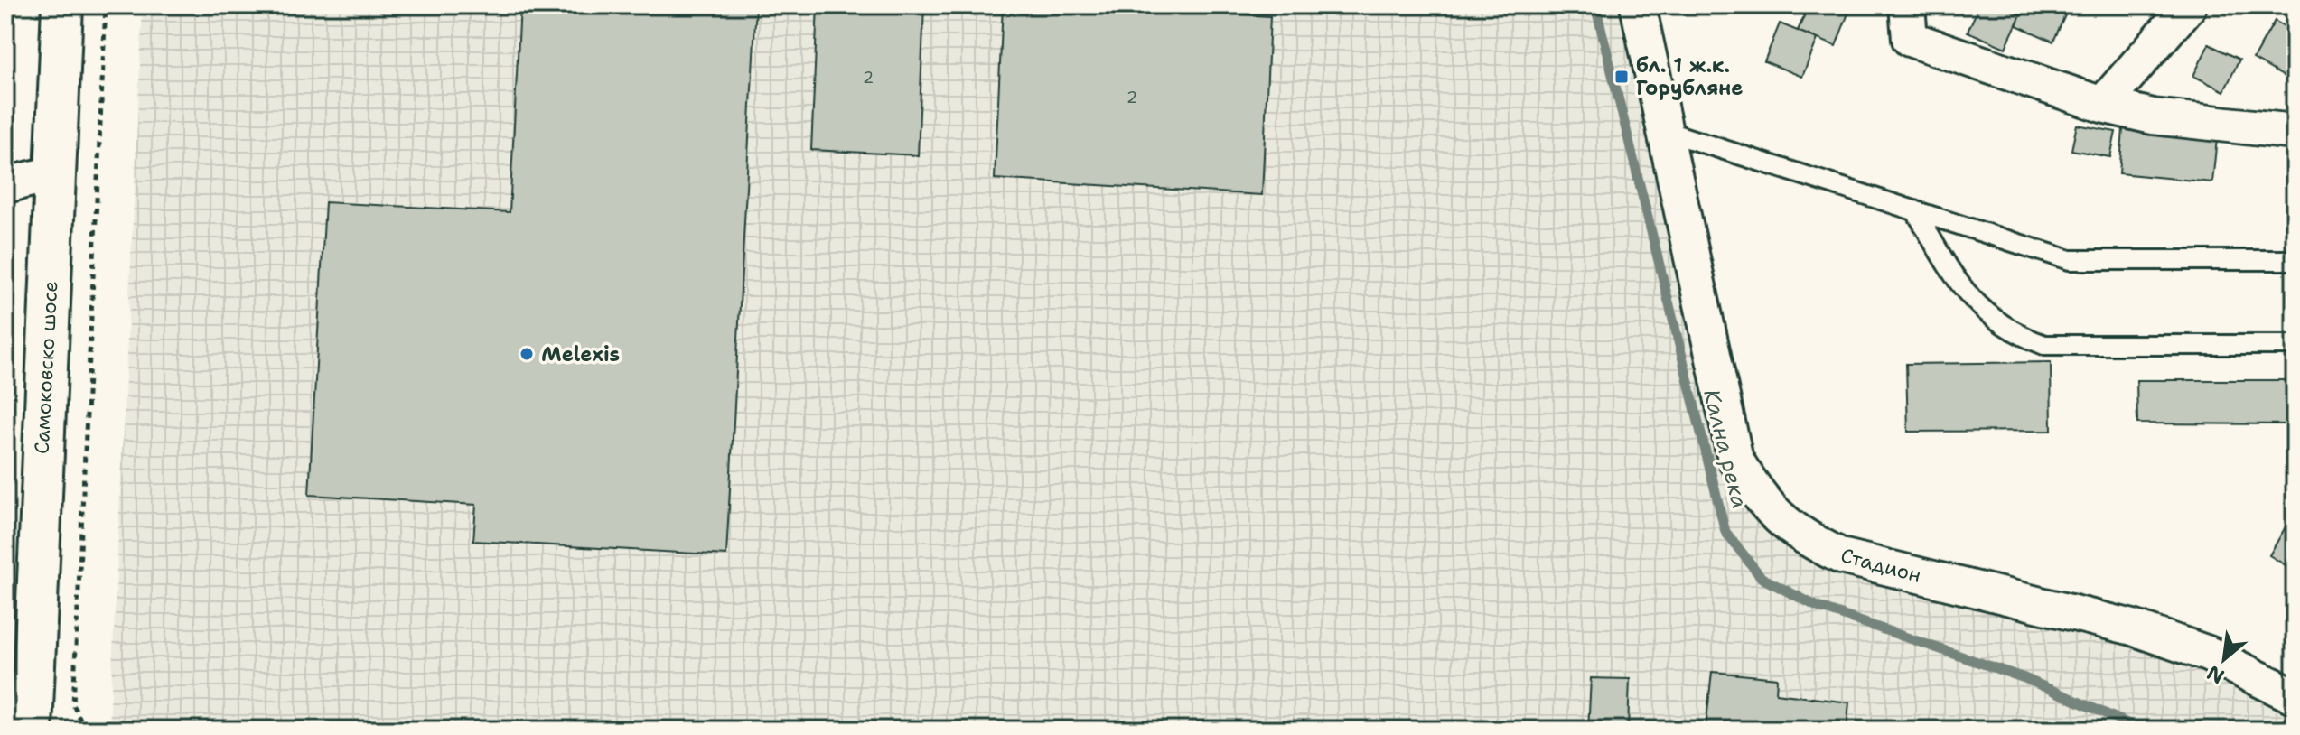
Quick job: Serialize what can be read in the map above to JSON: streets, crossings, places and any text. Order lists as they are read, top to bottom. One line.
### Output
{"streets":{"main road":["Самоковско шосе"],"street":["Стадион"]},"water":["Кална река"],"places":{"transit":["бл. 1 ж.к. Горубляне"],"other":["Мelexis"]},"house_numbers":["2","2"],"north":"bottom left"}
